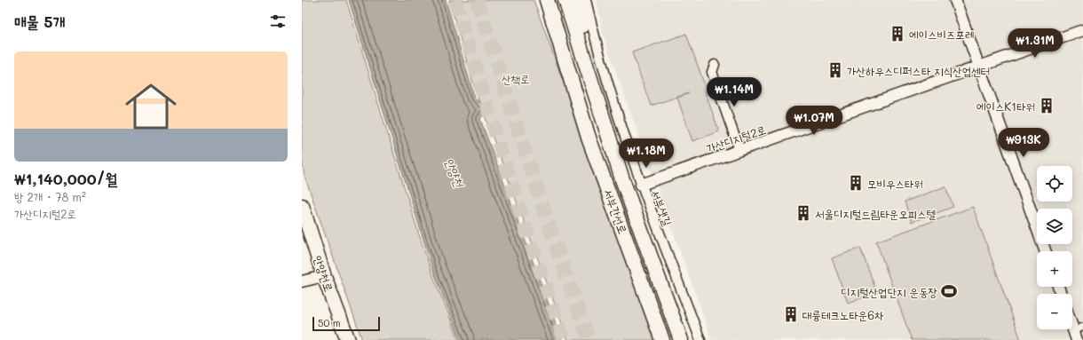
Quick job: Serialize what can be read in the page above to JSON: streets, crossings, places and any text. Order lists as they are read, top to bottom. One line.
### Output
{"streets":{"main road":["서부간선로","안양천로"],"street":["가산디지털2로","서부샛길"]},"crossings":[["가산디지털2로","서부샛길"]],"water":["안양천"],"parks":["산책로"],"places":{"building":["에이스비즈포레","가산하우스디퍼스타 지식산업센터","에이스K1타워","모비우스타워","서울디지털드림타운오피스텔","대륭테크노타운6차"],"sports":["디지털산업단지 운동장"]},"scale_bar":"50 m","page":{"heading":"매물 5개","price":["₩1.31M","₩1.14M","₩1.07M","₩913K","₩1.18M"],"list":[{"name":"₩1,140,000/월","note":"방 2개 · 78 m² · 가산디지털2로"}],"map_buttons":["+","−"],"scale":"50 m"}}
